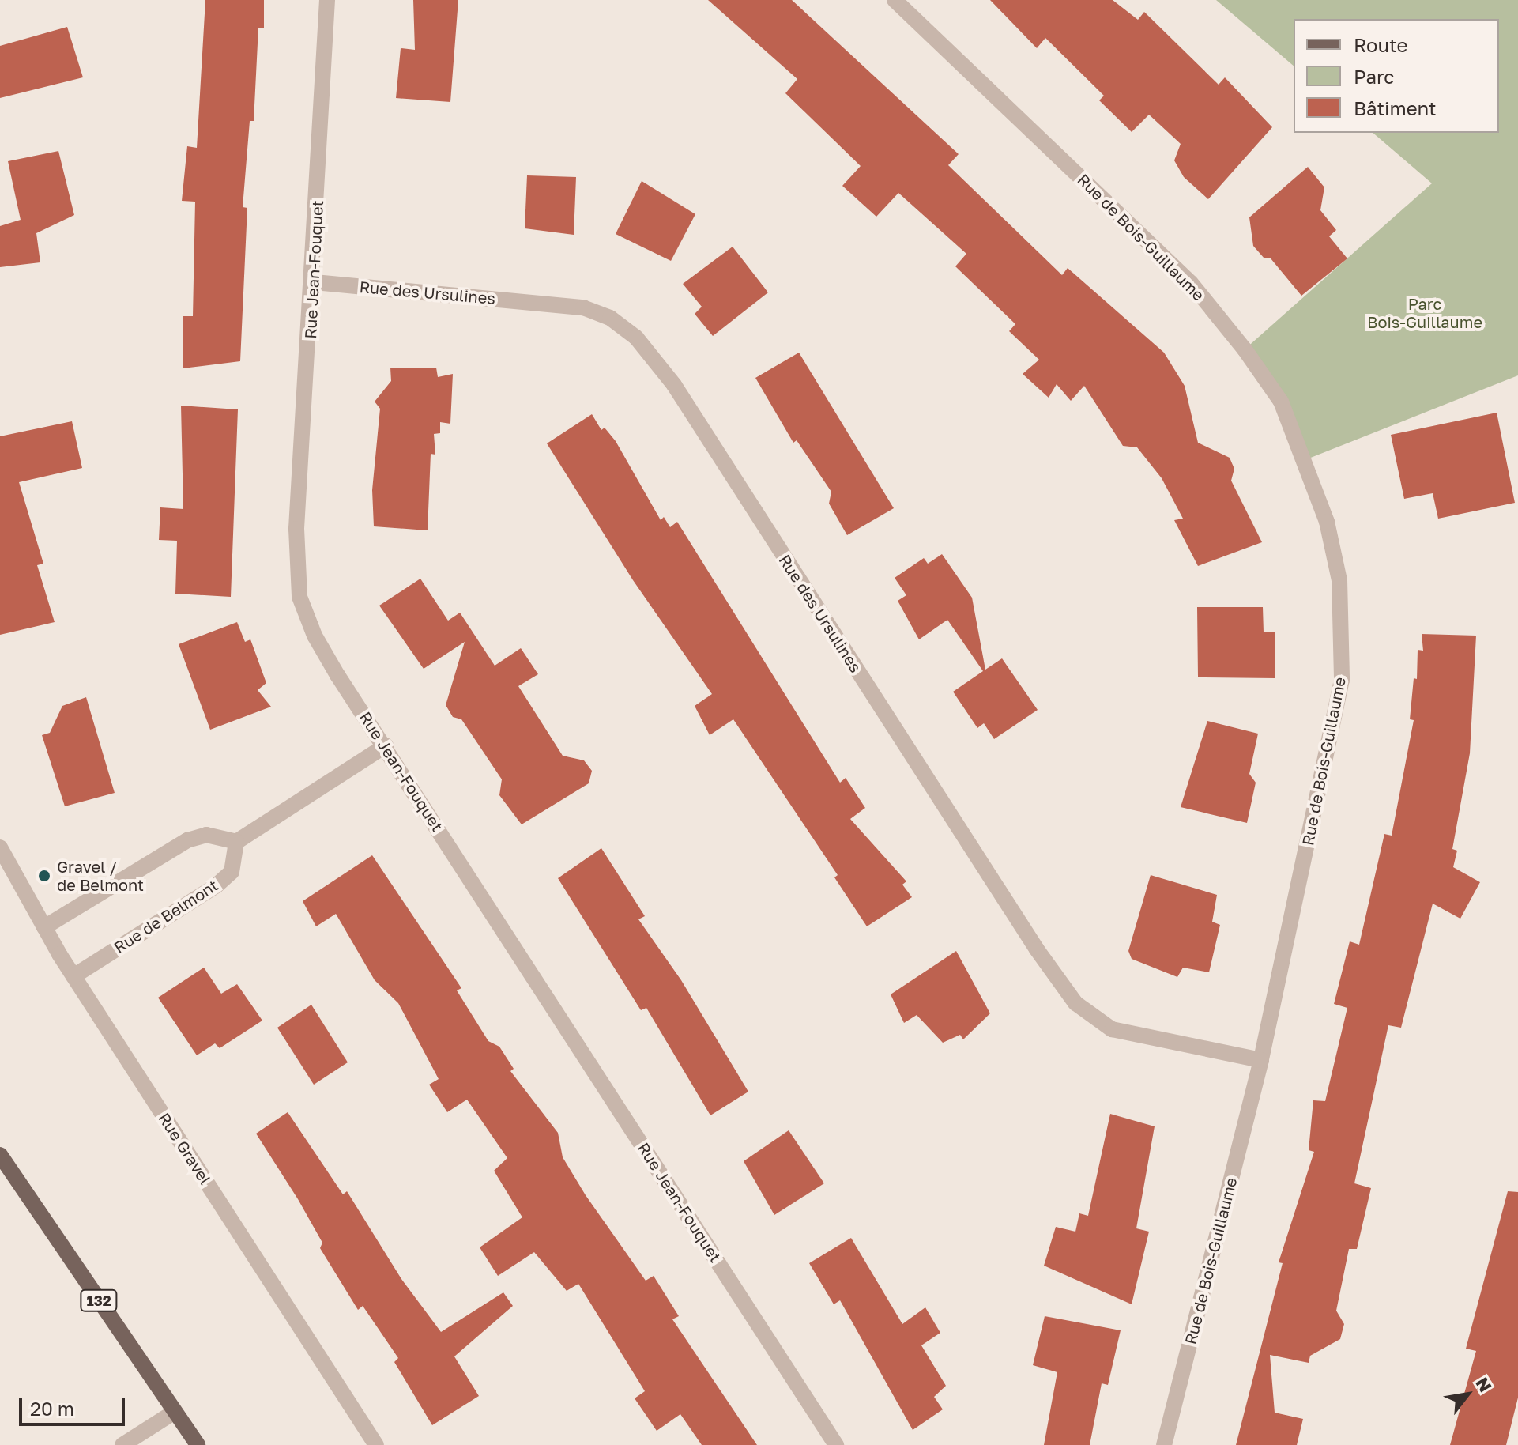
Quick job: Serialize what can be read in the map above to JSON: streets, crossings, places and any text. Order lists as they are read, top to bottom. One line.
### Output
{"streets":{"main road":["132"],"street":["Rue de Bois-Guillaume","Rue Jean-Fouquet","Rue des Ursulines","Rue de Belmont","Rue Gravel"]},"crossings":[["Rue de Bois-Guillaume","Rue des Ursulines"],["Rue Jean-Fouquet","Rue des Ursulines"],["Rue de Belmont","Rue Gravel"]],"parks":["Parc Bois-Guillaume"],"places":["Gravel / de Belmont"],"legend":["Route","Parc","Bâtiment"],"scale_bar":"20 m","north":"top right"}
